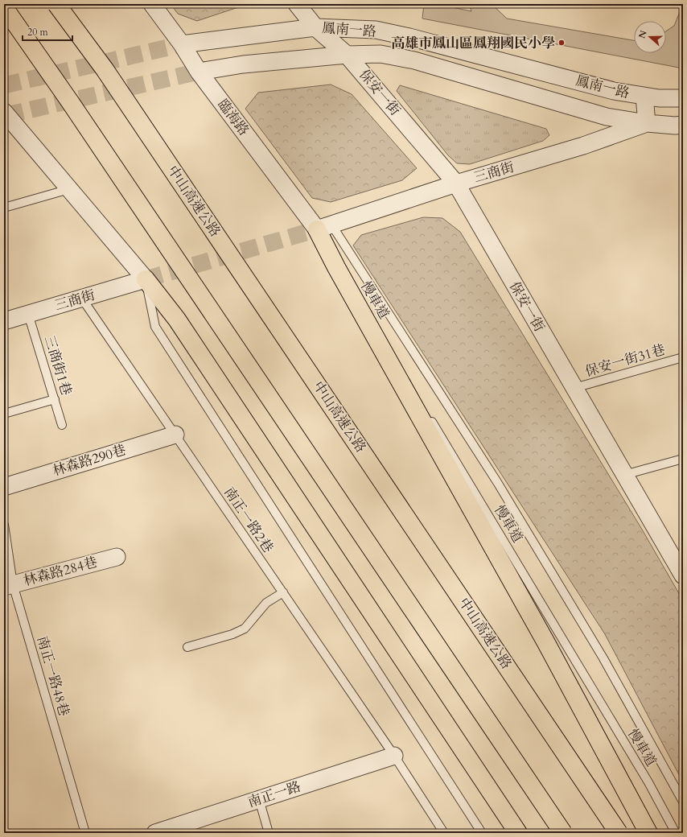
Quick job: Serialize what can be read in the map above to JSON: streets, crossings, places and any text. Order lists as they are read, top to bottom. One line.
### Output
{"streets":{"highway":["中山高速公路"],"street":["鳳南一路","保安一街","臨海路","三商街","林森路290巷","林森路284巷","南正一路"],"lane":["慢車道","保安一街31巷","三商街1巷","南正一路2巷","南正一路48巷"]},"crossings":[["鳳南一路","保安一街"],["鳳南一路","臨海路"],["鳳南一路","三商街"],["保安一街","三商街"],["保安一街","保安一街31巷"],["臨海路","三商街"],["臨海路","慢車道"],["三商街","慢車道"],["三商街","三商街1巷"],["三商街","南正一路2巷"],["林森路290巷","南正一路2巷"],["南正一路2巷","南正一路"],["林森路284巷","南正一路48巷"]],"places":["高雄市鳳山區鳳翔國民小學"],"scale_bar":"20 m","north":"left"}
